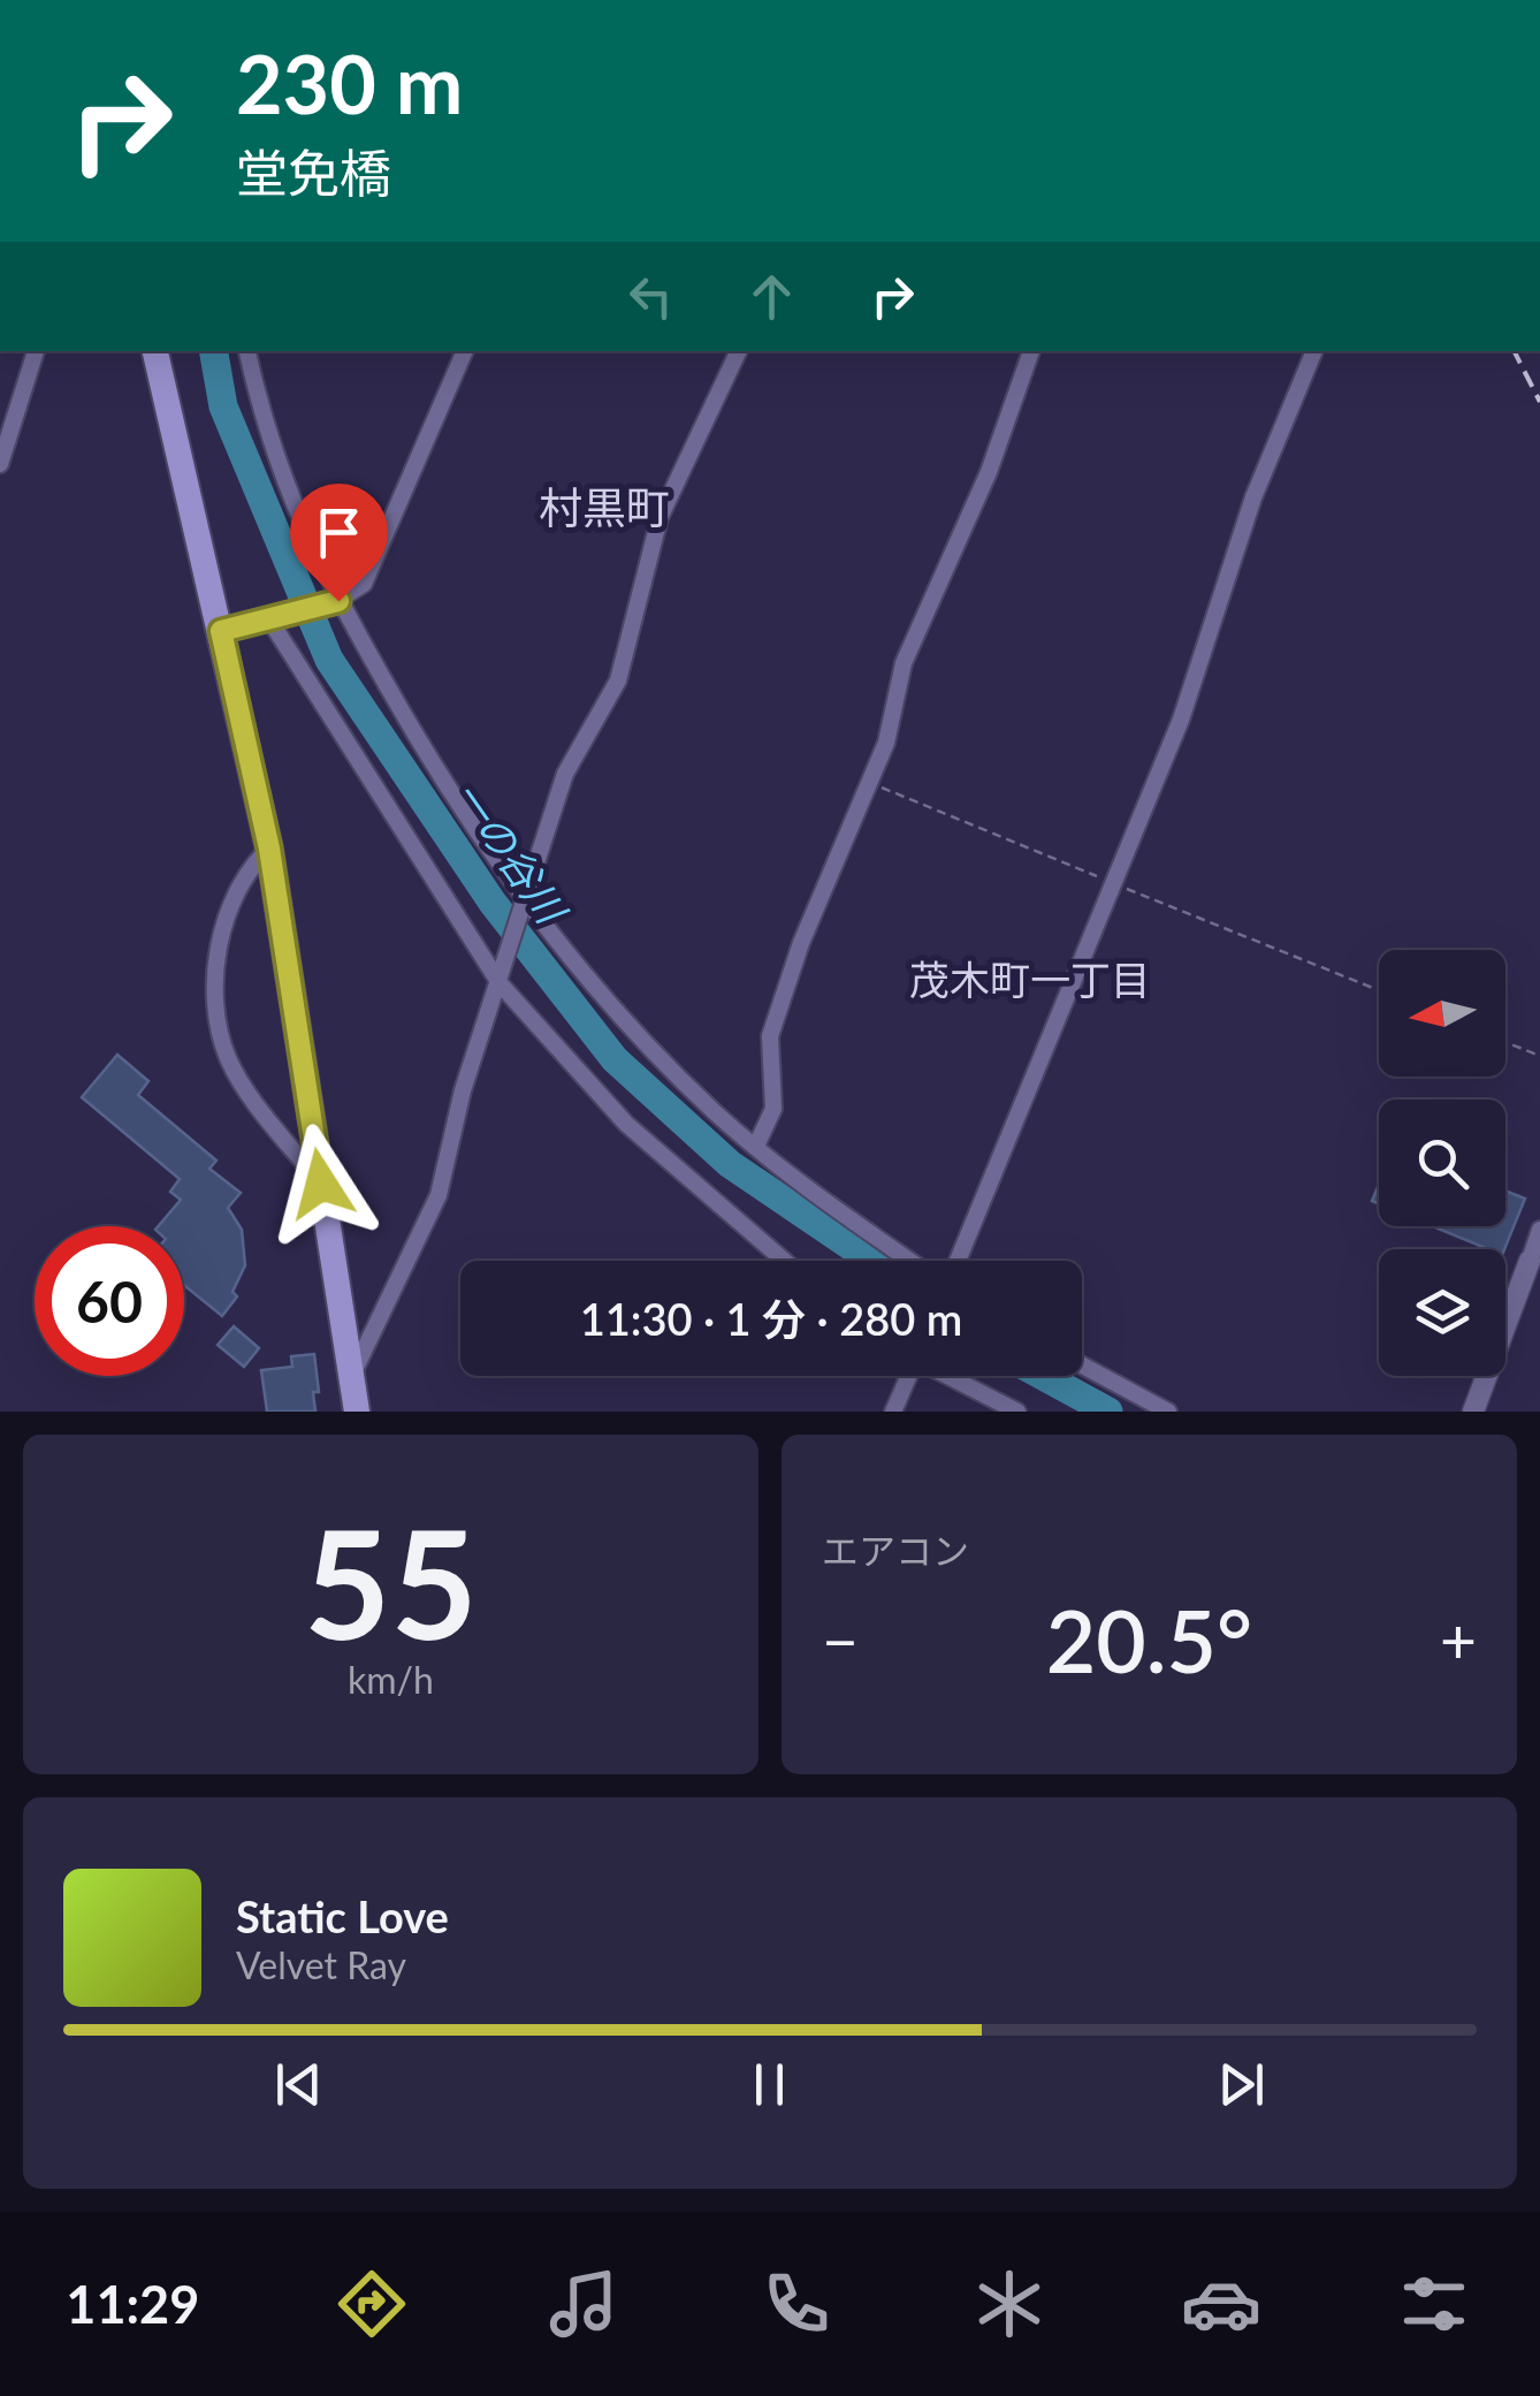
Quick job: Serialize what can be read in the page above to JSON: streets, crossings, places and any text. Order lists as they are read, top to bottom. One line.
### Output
{"districts":["村黒町","茂木町一丁目"],"water":["一の谷川"],"north":"left","page":{"turn":["230 m","堂免橋"],"limit":"60","trip":"11:30 · 1 分 · 280 m","tile":[["55","km/h"],"エアコン"],"heat":["−","20.5°","+"],"song":["Static Love","Velvet Ray"],"tabs":"11:29"}}
